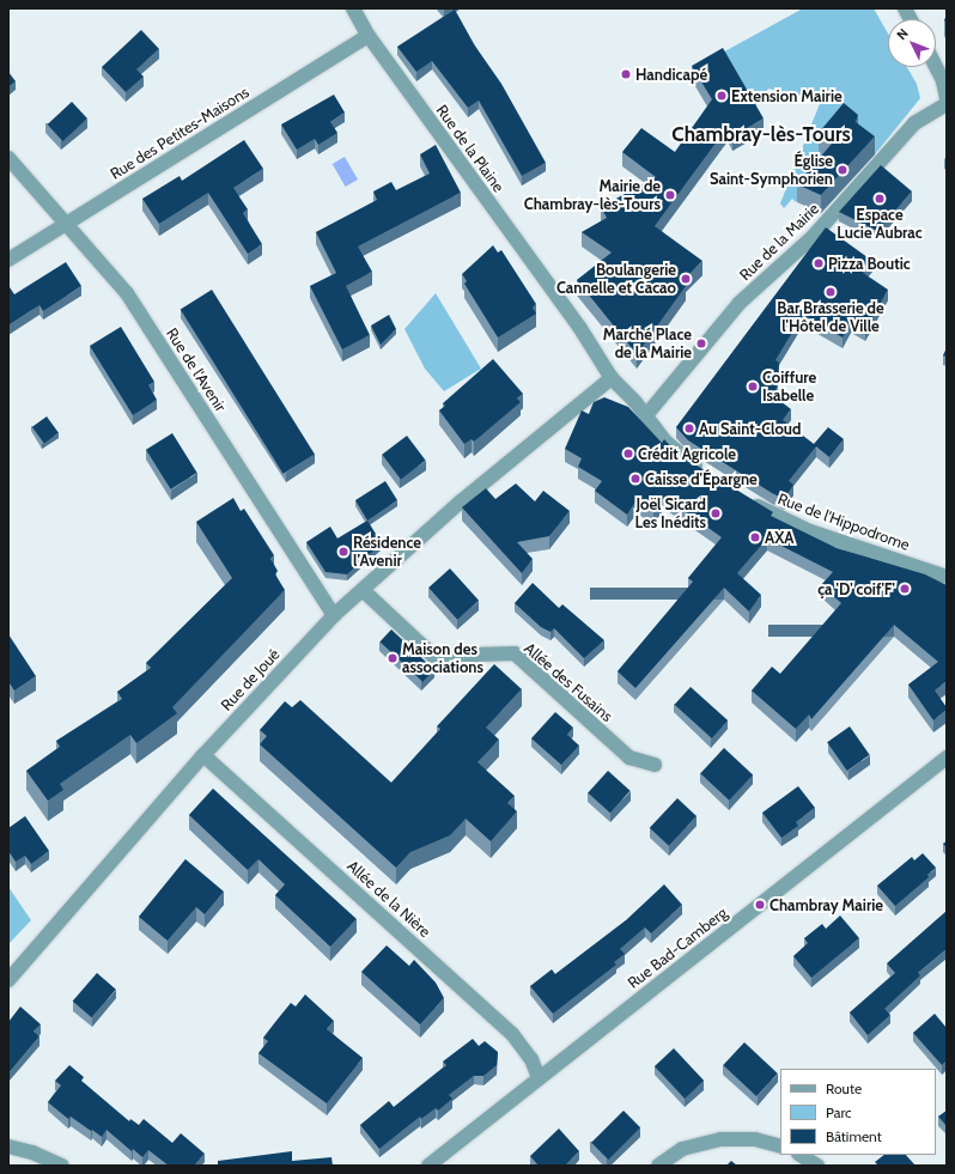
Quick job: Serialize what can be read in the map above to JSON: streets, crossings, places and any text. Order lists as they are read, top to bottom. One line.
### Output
{"streets":{"street":["Rue des Petites-Maisons","Rue de la Plaine","Rue de la Mairie","Rue de l'Avenir","Rue de l'Hippodrome","Rue de Joué","Allée des Fusains","Allée de la Nière","Rue Bad-Camberg"]},"crossings":[["Rue des Petites-Maisons","Rue de la Plaine"],["Rue des Petites-Maisons","Rue de l'Avenir"],["Rue de la Plaine","Rue de la Mairie"],["Rue de la Plaine","Rue de Joué"],["Rue de l'Avenir","Rue de Joué"],["Rue de Joué","Allée des Fusains"],["Rue de Joué","Allée de la Nière"],["Allée de la Nière","Rue Bad-Camberg"]],"districts":["Chambray-lès-Tours"],"places":["Handicapé","Extension Mairie","Église Saint-Symphorien","Mairie de Chambray-lès-Tours","Espace Lucie Aubrac","Pizza Boutic","Boulangerie Cannelle et Cacao","Bar Brasserie de l'Hôtel de Ville","Marché Place de la Mairie","Coiffure Isabelle","Au Saint-Cloud","Crédit Agricole","Caisse d'Épargne","Joël Sicard Les Inédits","AXA","Résidence l’Avenir","ça 'D' coif'F'","Maison des associations","Chambray Mairie"],"legend":["Route","Parc","Bâtiment"],"north":"top left"}
